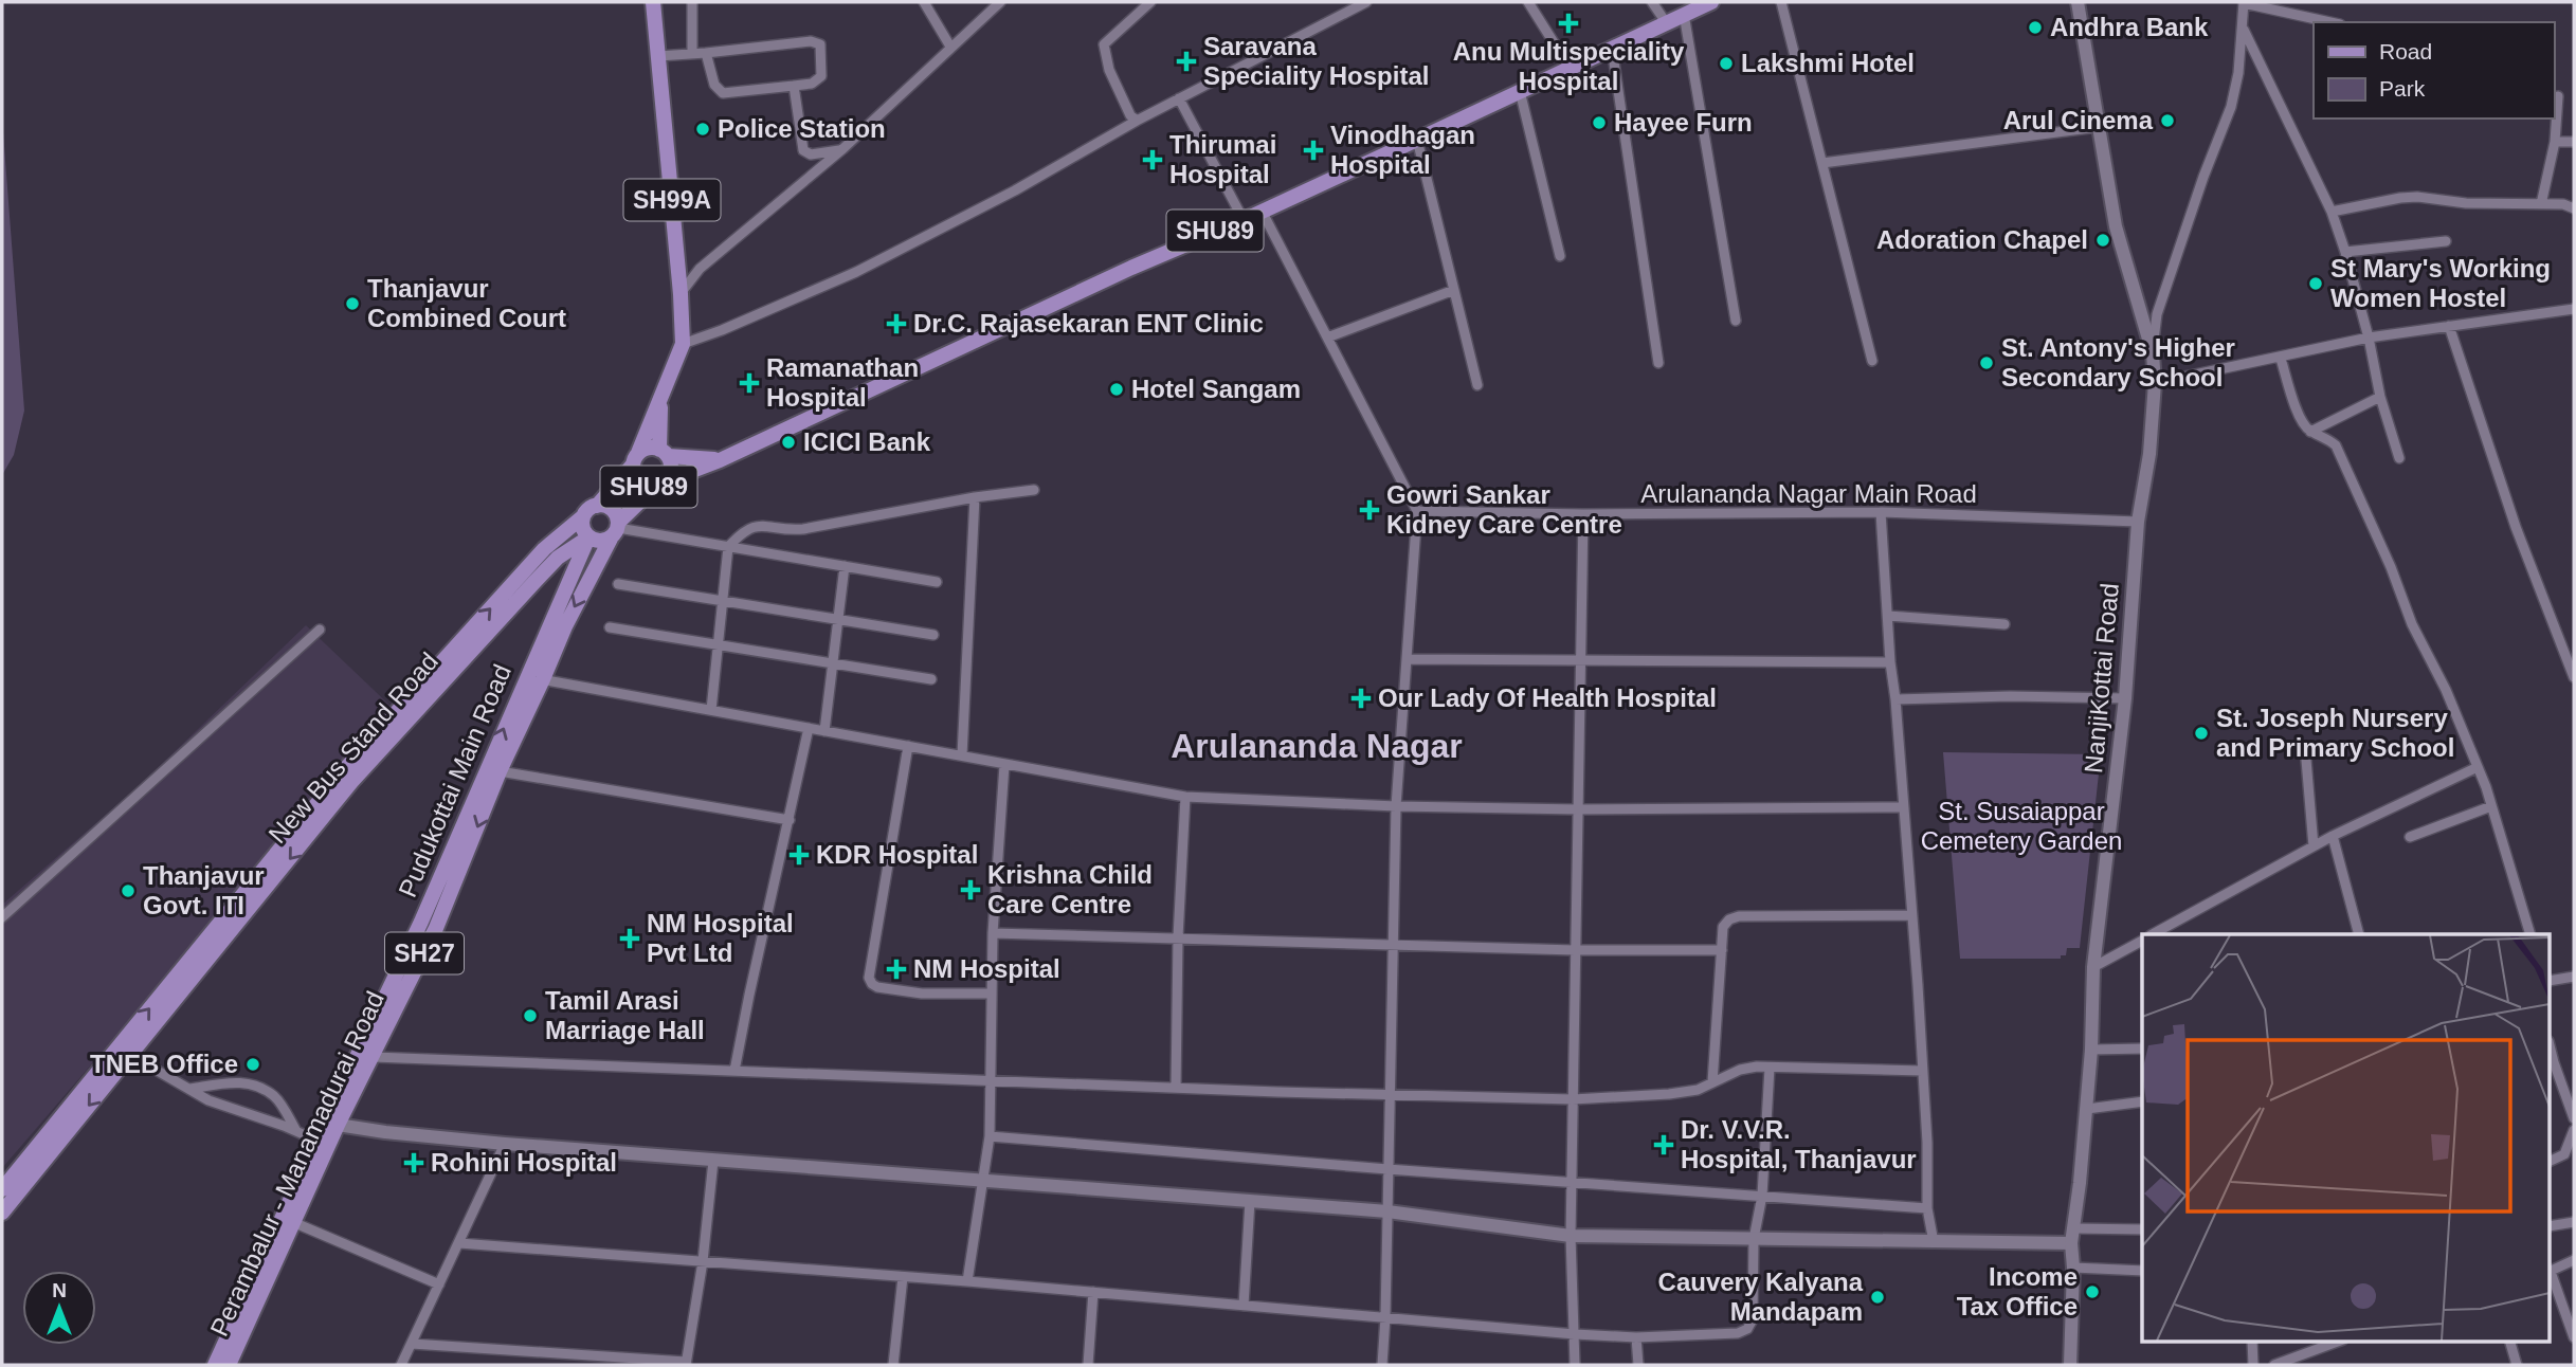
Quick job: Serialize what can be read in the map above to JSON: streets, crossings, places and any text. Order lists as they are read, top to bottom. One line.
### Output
{"streets":{"main road":["SH99A","SHU89","New Bus Stand Road","Pudukottai Main Road","SH27","Perambalur - Manamadurai Road"],"street":["Arulananda Nagar Main Road","NanjiKottai Road"]},"crossings":[["SH99A","SHU89"],["SHU89","New Bus Stand Road"],["SHU89","Pudukottai Main Road"],["SHU89","Perambalur - Manamadurai Road"],["Arulananda Nagar Main Road","NanjiKottai Road"],["New Bus Stand Road","Pudukottai Main Road"],["New Bus Stand Road","Perambalur - Manamadurai Road"],["Pudukottai Main Road","Perambalur - Manamadurai Road"]],"one_way":["Perambalur - Manamadurai Road"],"districts":["Arulananda Nagar"],"parks":["St. Susaiappar Cemetery Garden"],"places":{"health":["Anu Multispeciality Hospital","Saravana Speciality Hospital","Vinodhagan Hospital","Thirumai Hospital","Dr.C. Rajasekaran ENT Clinic","Ramanathan Hospital","Gowri Sankar Kidney Care Centre","Our Lady Of Health Hospital","KDR Hospital","Krishna Child Care Centre","NM Hospital Pvt Ltd","NM Hospital","Dr. V.V.R. Hospital, Thanjavur","Rohini Hospital"],"other":["Andhra Bank","Lakshmi Hotel","Arul Cinema","Hayee Furn","Police Station","Adoration Chapel","St Mary's Working Women Hostel","Thanjavur Combined Court","St. Antony's Higher Secondary School","Hotel Sangam","ICICI Bank","St. Joseph Nursery and Primary School","Thanjavur Govt. ITI","Tamil Arasi Marriage Hall","TNEB Office","Income Tax Office","Cauvery Kalyana Mandapam"]},"legend":["Road","Park"],"north":"top"}
